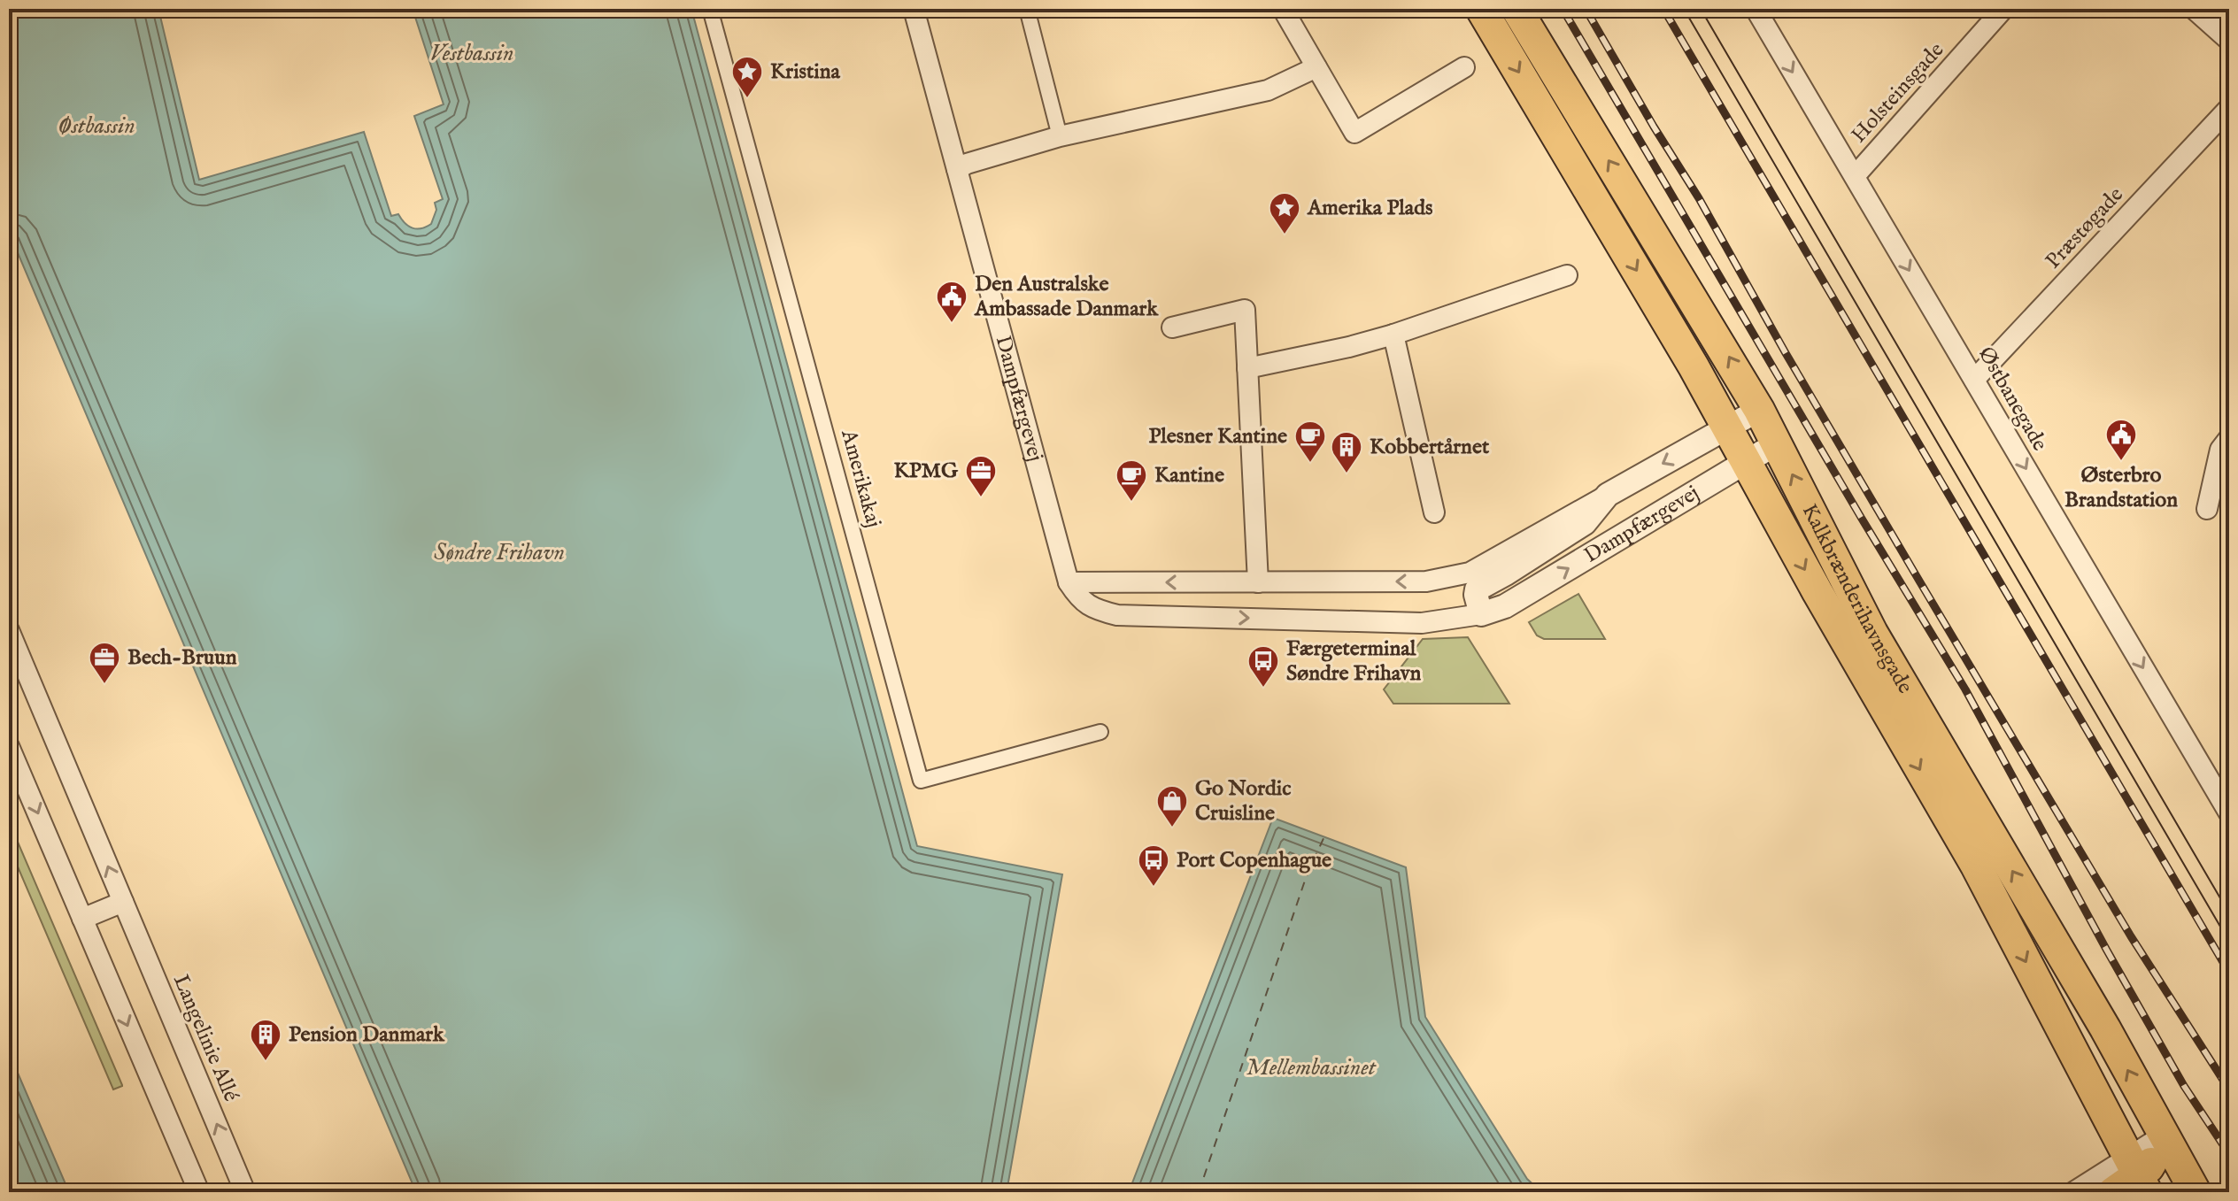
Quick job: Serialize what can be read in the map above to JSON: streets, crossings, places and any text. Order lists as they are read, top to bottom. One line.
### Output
{"streets":{"main road":["Kalkbrænderihavnsgade"],"street":["Holsteinsgade","Præstøgade","Dampfærgevej","Østbanegade","Amerikakaj","Langelinie Allé"]},"crossings":[["Holsteinsgade","Østbanegade"],["Præstøgade","Østbanegade"],["Dampfærgevej","Kalkbrænderihavnsgade"]],"one_way":["Østbanegade"],"water":["Vestbassin","Østbassin","Søndre Frihavn","Mellembassinet"],"places":{"place":["Kristina","Amerika Plads"],"public building":["Den Australske Ambassade Danmark","Østerbro Brandstation"],"cafe":["Plesner Kantine","Kantine"],"building":["Kobbertårnet","Pension Danmark"],"office":["KPMG","Bech-Bruun"],"bus stop":["Færgeterminal Søndre Frihavn","Port Copenhague"],"shop":["Go Nordic Cruisline"]}}
